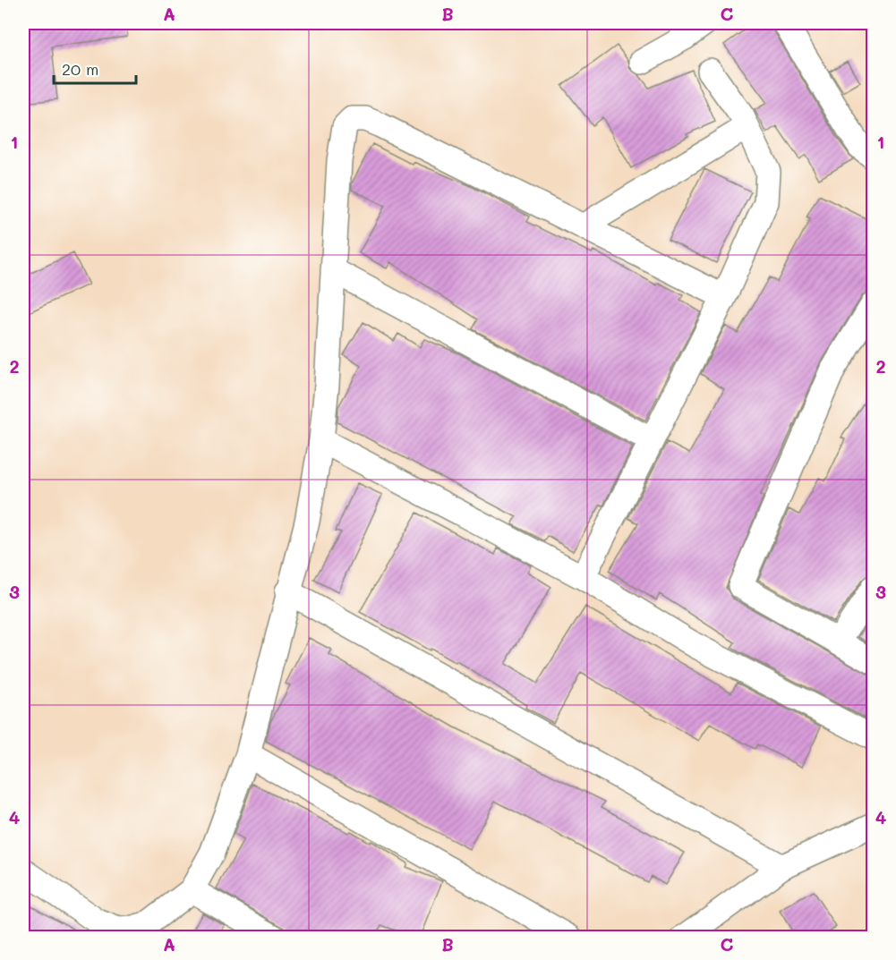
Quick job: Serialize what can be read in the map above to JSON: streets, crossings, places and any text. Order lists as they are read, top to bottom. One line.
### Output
{"scale_bar":"20 m","grid":{"columns":["A","B","C"],"rows":["1","2","3","4"]}}
